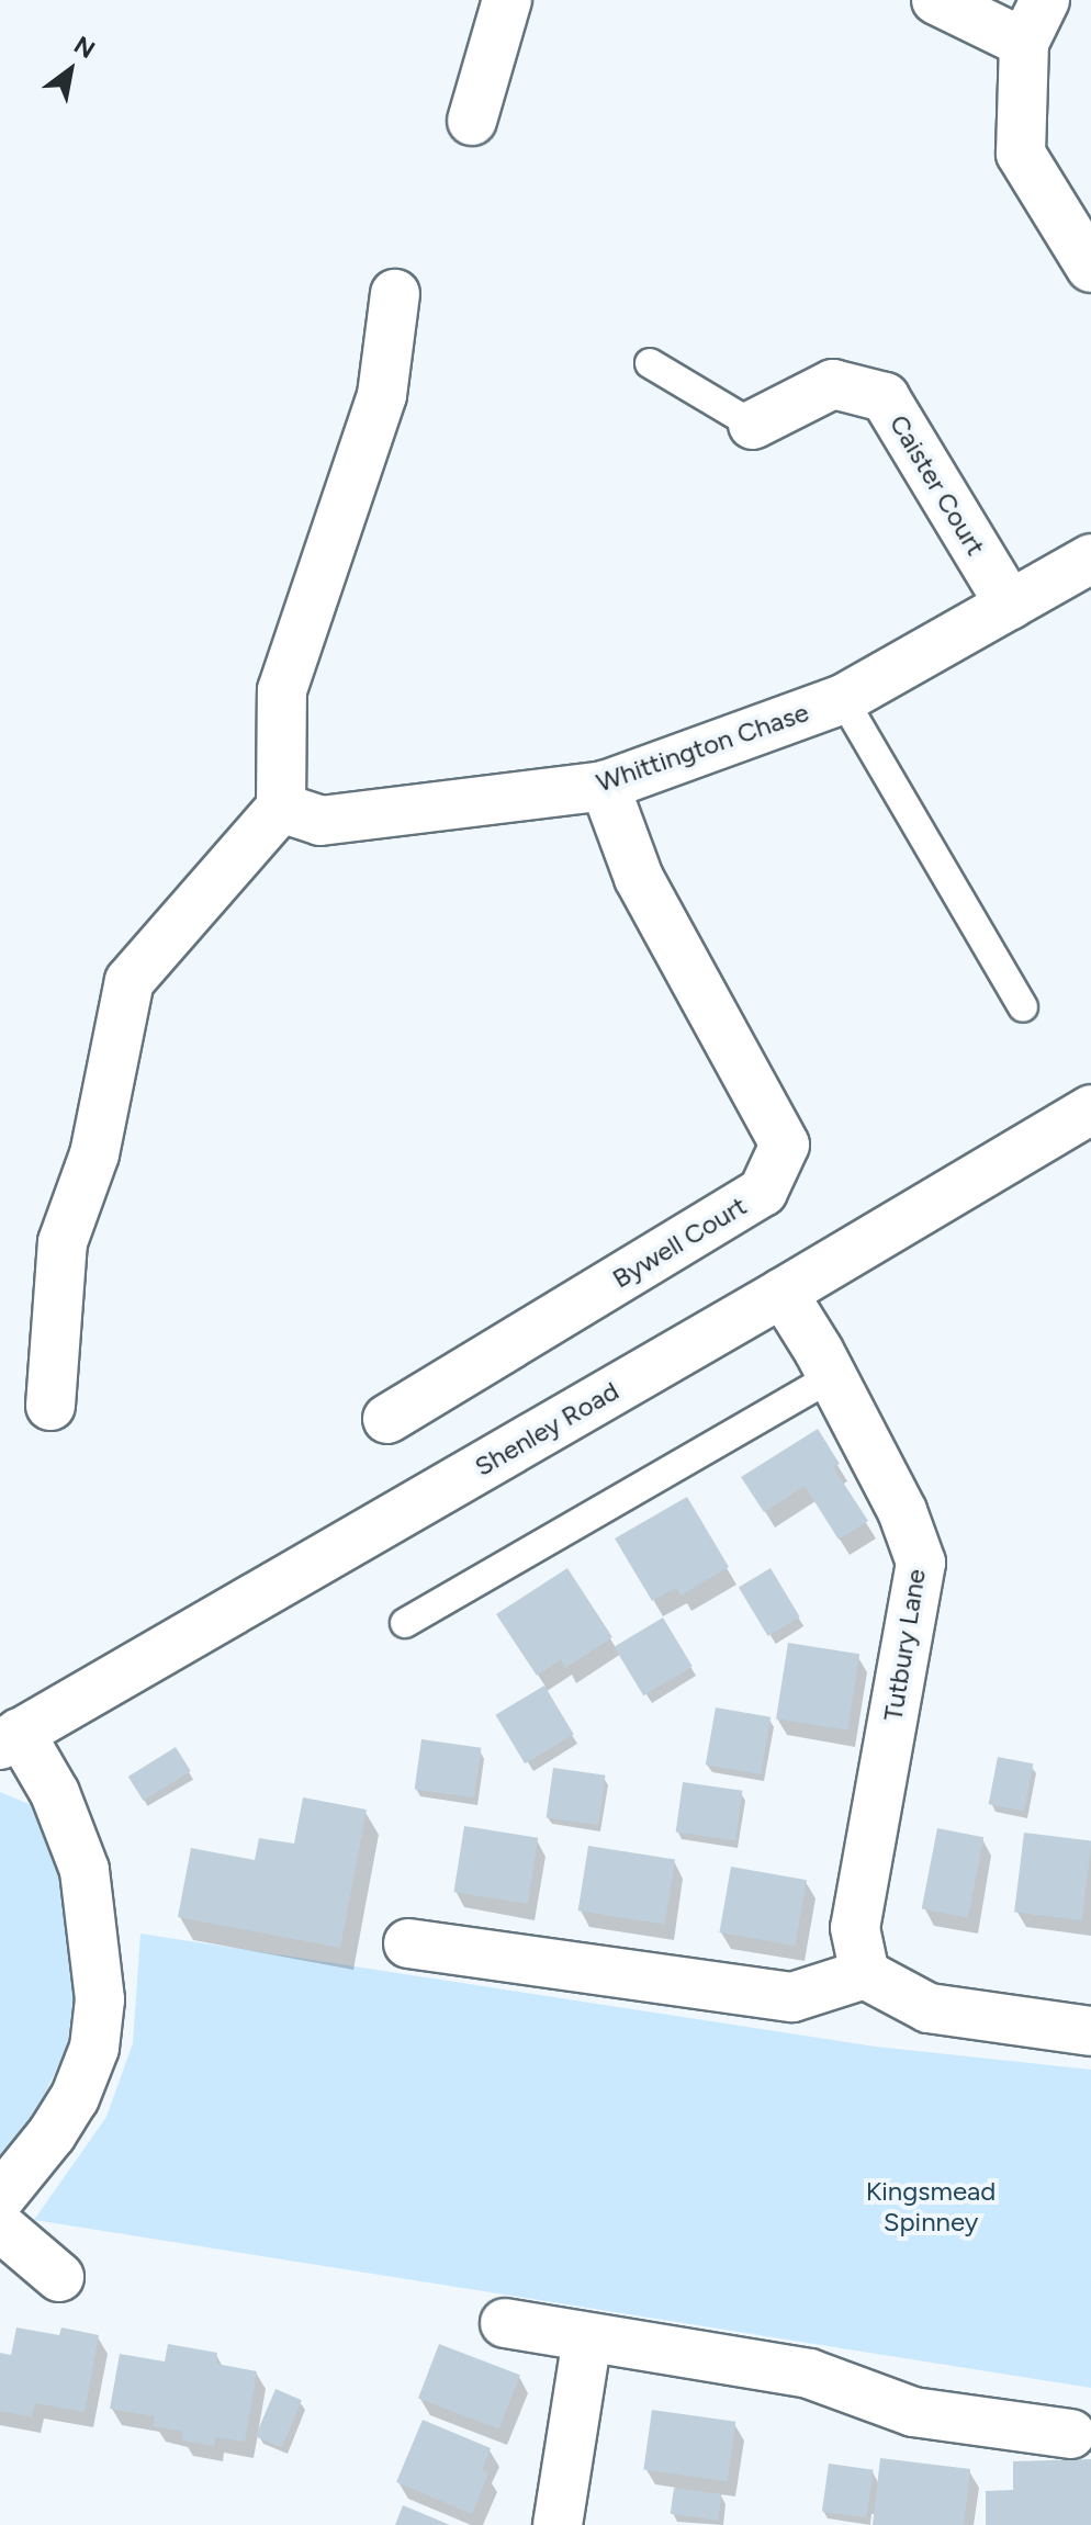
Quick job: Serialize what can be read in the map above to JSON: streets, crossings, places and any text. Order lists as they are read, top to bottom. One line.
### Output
{"streets":{"street":["Caister Court","Whittington Chase","Bywell Court","Shenley Road","Tutbury Lane"]},"crossings":[["Caister Court","Whittington Chase"],["Whittington Chase","Bywell Court"],["Shenley Road","Tutbury Lane"]],"parks":["Kingsmead Spinney"],"north":"top right"}
